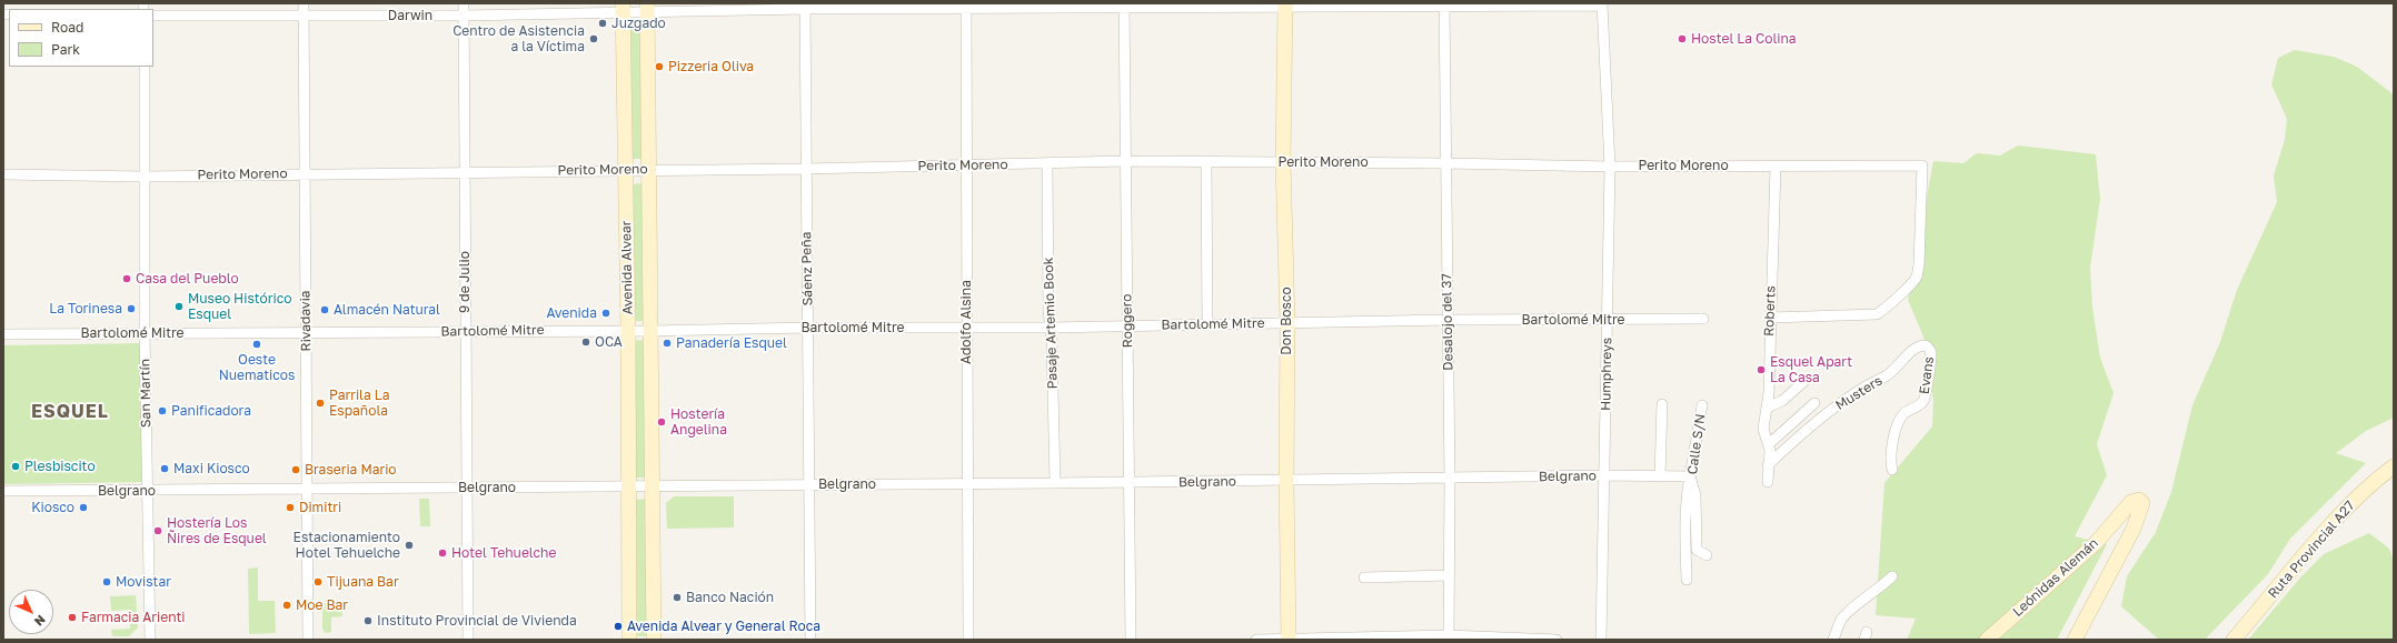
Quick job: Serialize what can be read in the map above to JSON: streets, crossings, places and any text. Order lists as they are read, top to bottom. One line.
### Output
{"streets":{"main road":["Avenida Alvear","Don Bosco","Ruta Provincial A27","Leónidas Alemán"],"street":["Darwin","Perito Moreno","Sáenz Peña","9 de Julio","Roberts","Bartolomé Mitre","Rivadavia","Roggero","Adolfo Alsina","Desalojo del 37","Pasaje Artemio Book","Humphreys","Evans","San Martín","Musters","Calle S/N","Belgrano"]},"crossings":[["Darwin","Avenida Alvear"],["Darwin","Sáenz Peña"],["Darwin","9 de Julio"],["Darwin","Rivadavia"],["Darwin","Roggero"],["Darwin","Don Bosco"],["Darwin","Adolfo Alsina"],["Darwin","Desalojo del 37"],["Darwin","Humphreys"],["Perito Moreno","Avenida Alvear"],["Perito Moreno","Sáenz Peña"],["Perito Moreno","9 de Julio"],["Perito Moreno","Roberts"],["Perito Moreno","Rivadavia"],["Perito Moreno","Roggero"],["Perito Moreno","Don Bosco"],["Perito Moreno","Adolfo Alsina"],["Perito Moreno","Desalojo del 37"],["Perito Moreno","Pasaje Artemio Book"],["Perito Moreno","Humphreys"],["Perito Moreno","San Martín"],["Avenida Alvear","Bartolomé Mitre"],["Avenida Alvear","Belgrano"],["Sáenz Peña","Bartolomé Mitre"],["Sáenz Peña","Belgrano"],["9 de Julio","Bartolomé Mitre"],["9 de Julio","Belgrano"],["Roberts","Musters"],["Bartolomé Mitre","Rivadavia"],["Bartolomé Mitre","Roggero"],["Bartolomé Mitre","Don Bosco"],["Bartolomé Mitre","Adolfo Alsina"],["Bartolomé Mitre","Desalojo del 37"],["Bartolomé Mitre","Pasaje Artemio Book"],["Bartolomé Mitre","Humphreys"],["Bartolomé Mitre","San Martín"],["Rivadavia","Belgrano"],["Roggero","Belgrano"],["Don Bosco","Belgrano"],["Adolfo Alsina","Belgrano"],["Desalojo del 37","Belgrano"],["Pasaje Artemio Book","Belgrano"],["Humphreys","Belgrano"],["Evans","Musters"],["San Martín","Belgrano"],["Calle S/N","Belgrano"]],"districts":["ESQUEL"],"places":["Juzgado","Centro de Asistencia a la Víctima","Hostel La Colina","Pizzeria Oliva","Casa del Pueblo","Museo Histórico Esquel","La Torinesa","Almacén Natural","Avenida","OCA","Panadería Esquel","Oeste Nuematicos","Esquel Apart La Casa","Parrila La Española","Panificadora","Hostería Angelina","Plesbiscito","Maxi Kiosco","Braseria Mario","Kiosco","Dimitri","Hostería Los Ñires de Esquel","Estacionamiento Hotel Tehuelche","Hotel Tehuelche","Movistar","Tijuana Bar","Banco Nación","Moe Bar","Farmacia Arienti","Instituto Provincial de Vivienda","Avenida Alvear y General Roca"],"legend":["Road","Park"],"north":"bottom right"}
